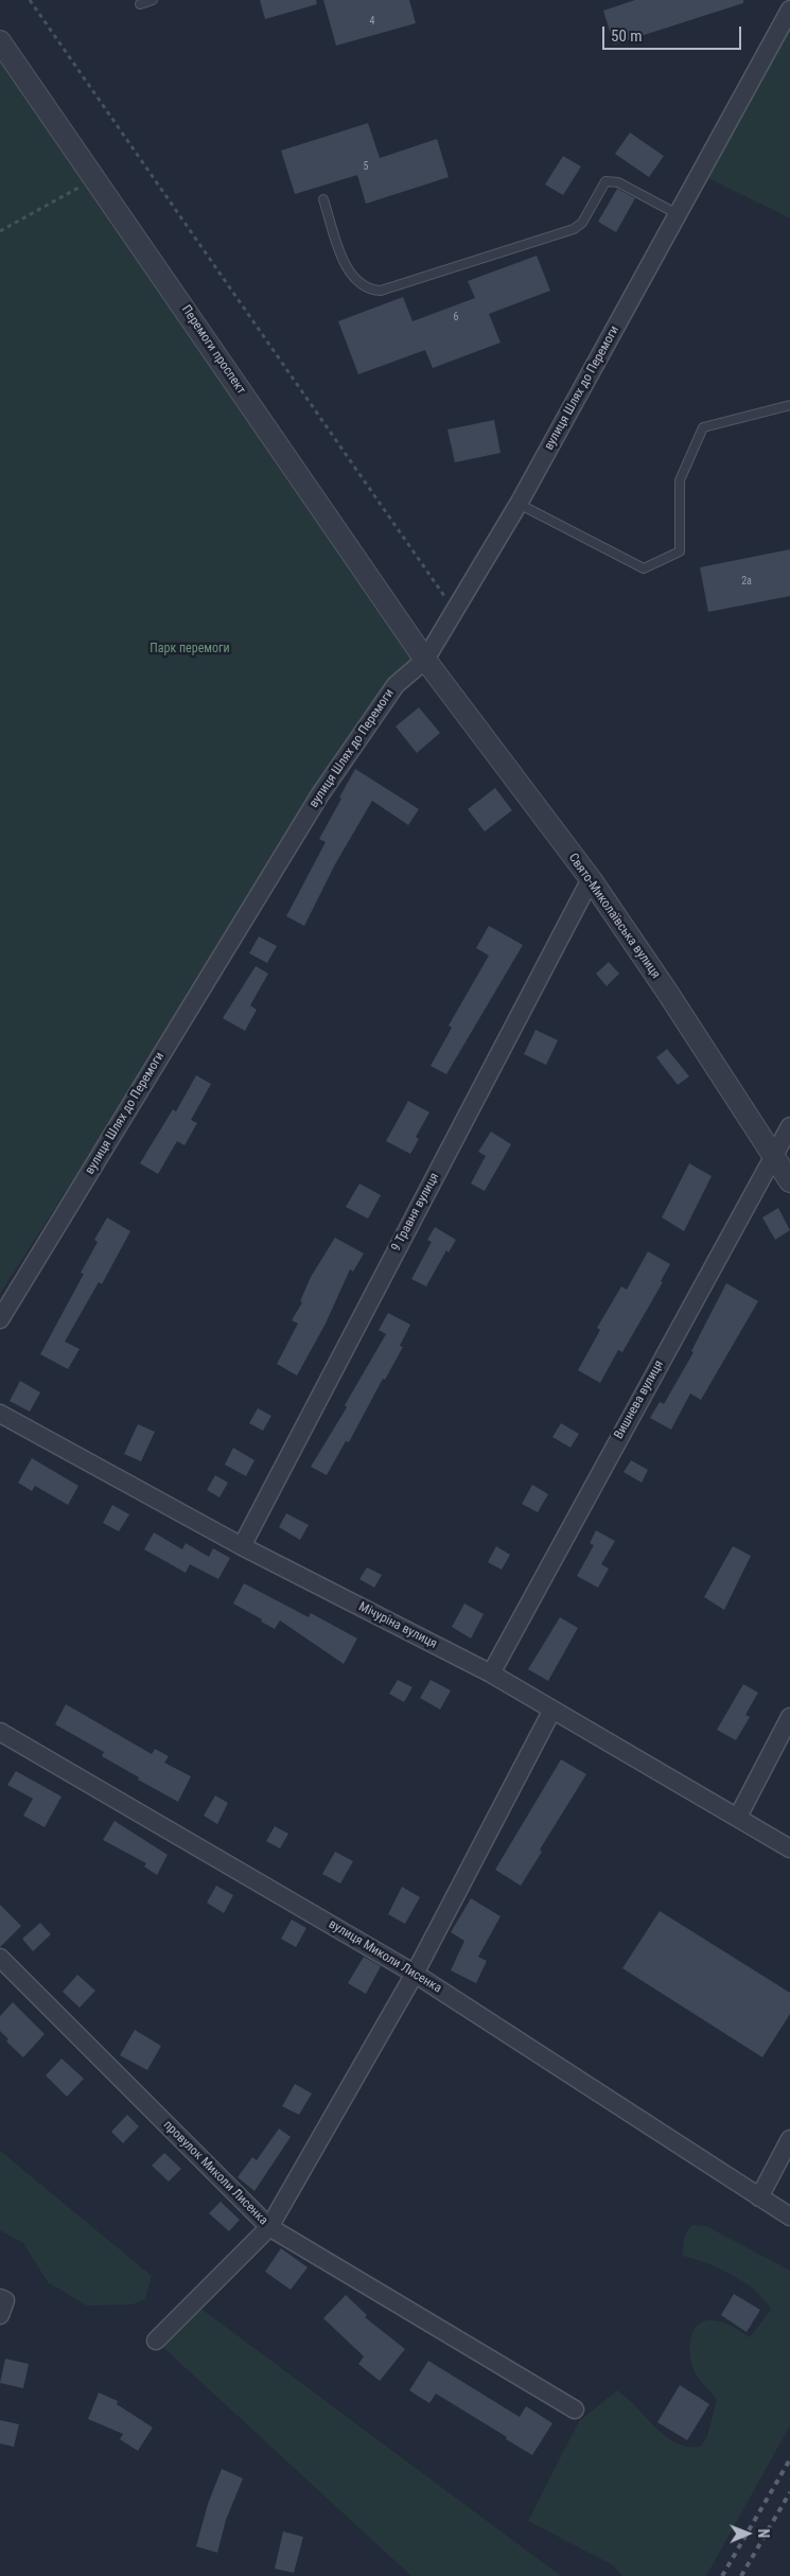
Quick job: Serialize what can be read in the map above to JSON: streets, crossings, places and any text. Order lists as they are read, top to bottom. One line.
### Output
{"streets":{"street":["Перемоги проспект","вулиця Шлях до Перемоги","Свято-Миколаївська вулиця","9 Травня вулиця","Вишнева вулиця","Мічуріна вулиця","вулиця Миколи Лисенка","провулок Миколи Лисенка"]},"crossings":[["Перемоги проспект","вулиця Шлях до Перемоги"],["Перемоги проспект","Свято-Миколаївська вулиця"],["вулиця Шлях до Перемоги","Свято-Миколаївська вулиця"],["Свято-Миколаївська вулиця","9 Травня вулиця"],["Свято-Миколаївська вулиця","Вишнева вулиця"],["9 Травня вулиця","Мічуріна вулиця"],["Вишнева вулиця","Мічуріна вулиця"]],"parks":["Парк перемоги"],"house_numbers":["4","5","6","2а"],"scale_bar":"50 m","north":"right"}
